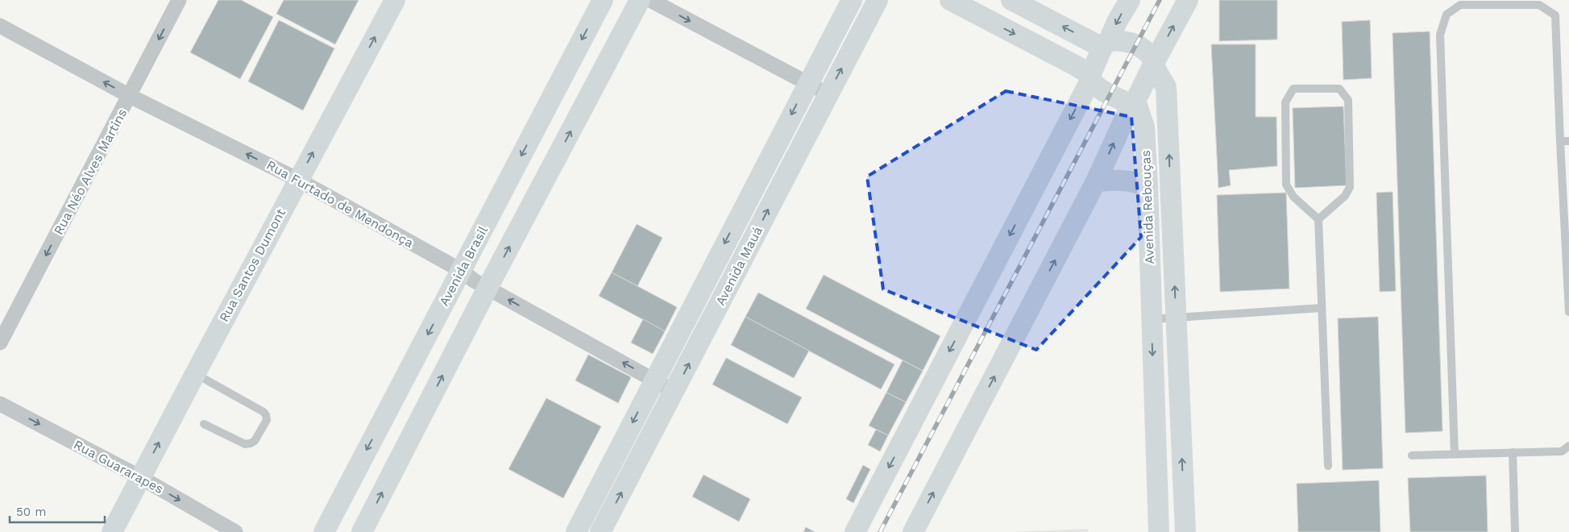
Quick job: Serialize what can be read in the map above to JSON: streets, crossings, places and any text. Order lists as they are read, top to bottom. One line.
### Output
{"streets":{"main road":["Avenida Rebouças","Rua Santos Dumont","Avenida Brasil","Avenida Mauá"],"street":["Rua Néo Alves Martins","Rua Furtado de Mendonça","Rua Guararapes"]},"crossings":[["Rua Néo Alves Martins","Rua Furtado de Mendonça"],["Rua Furtado de Mendonça","Rua Santos Dumont"],["Rua Furtado de Mendonça","Avenida Brasil"],["Rua Furtado de Mendonça","Avenida Mauá"],["Rua Santos Dumont","Rua Guararapes"]],"one_way":["Rua Néo Alves Martins","Rua Furtado de Mendonça","Rua Santos Dumont","Rua Guararapes"],"scale_bar":"50 m"}
